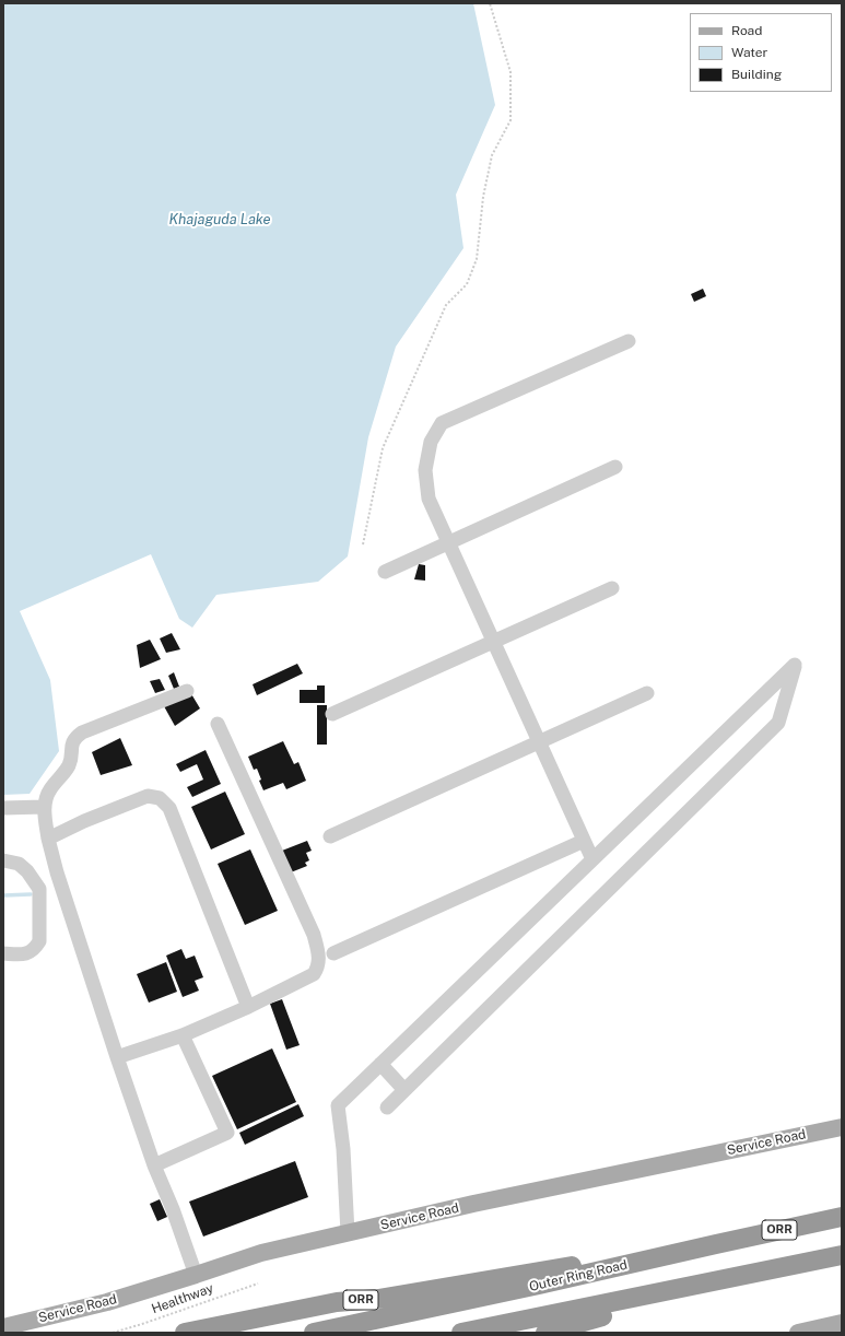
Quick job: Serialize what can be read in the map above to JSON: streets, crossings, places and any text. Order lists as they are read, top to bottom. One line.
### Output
{"streets":{"highway":["ORR","Outer Ring Road"],"main road":["Service Road"],"path":["Healthway"]},"crossings":[["ORR","Outer Ring Road"]],"water":["Khajaguda Lake"],"legend":["Road","Water","Building"]}
